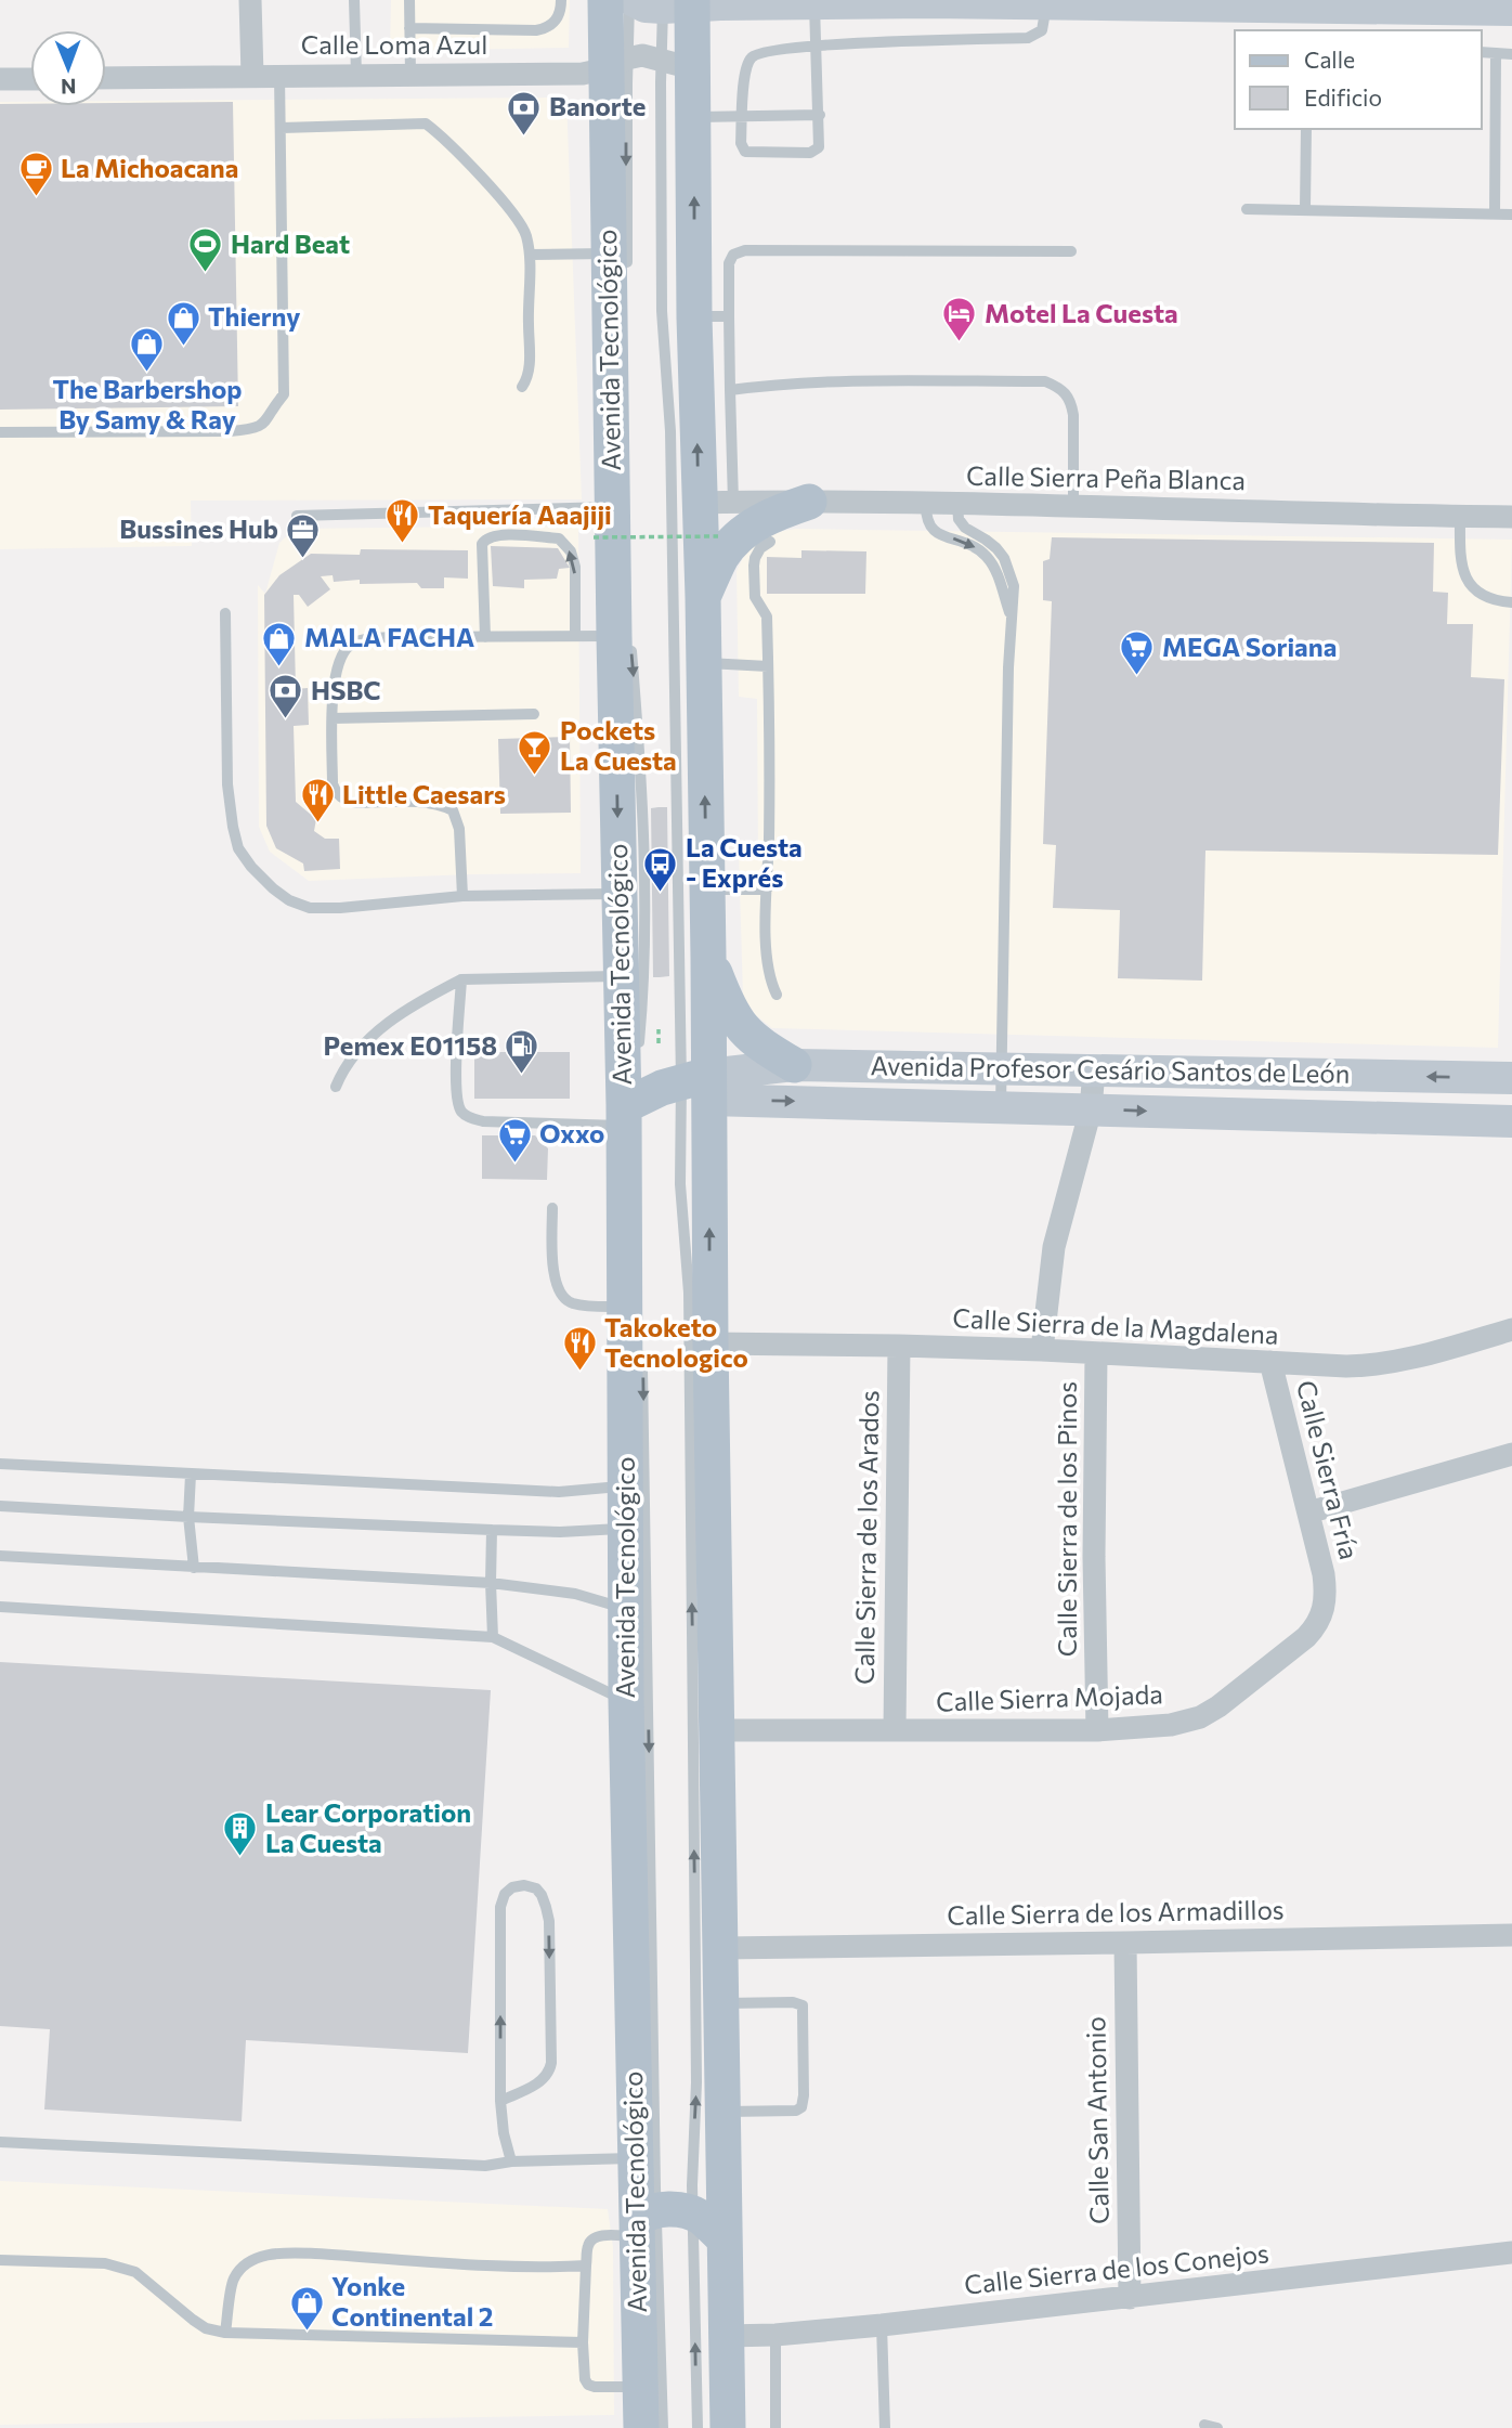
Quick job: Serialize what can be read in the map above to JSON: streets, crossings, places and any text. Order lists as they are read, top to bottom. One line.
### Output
{"streets":{"main road":["Avenida Tecnológico"],"street":["Calle Loma Azul","Calle Sierra Peña Blanca","Avenida Profesor Cesário Santos de León","Calle Sierra de la Magdalena","Calle Sierra Fría","Calle Sierra de los Pinos","Calle Sierra de los Arados","Calle Sierra Mojada","Calle Sierra de los Armadillos","Calle San Antonio","Calle Sierra de los Conejos"]},"crossings":[["Calle Loma Azul","Avenida Tecnológico"],["Calle Sierra de la Magdalena","Calle Sierra Fría"],["Calle Sierra de la Magdalena","Calle Sierra de los Pinos"],["Calle Sierra de la Magdalena","Calle Sierra de los Arados"],["Calle Sierra Fría","Calle Sierra Mojada"],["Calle Sierra de los Pinos","Calle Sierra Mojada"],["Calle Sierra de los Arados","Calle Sierra Mojada"],["Calle Sierra de los Armadillos","Calle San Antonio"],["Calle San Antonio","Calle Sierra de los Conejos"]],"places":{"bank":["Banorte","HSBC"],"cafe":["La Michoacana"],"sports":["Hard Beat"],"hotel":["Motel La Cuesta"],"shop":["Thierny","The Barbershop By Samy & Ray","MALA FACHA","Yonke Continental 2"],"restaurant":["Taquería Aaajiji","Little Caesars","Takoketo Tecnologico"],"office":["Bussines Hub"],"supermarket":["MEGA Soriana","Oxxo"],"bar":["Pockets La Cuesta"],"bus stop":["La Cuesta - Exprés"],"fuel station":["Pemex E01158"],"building":["Lear Corporation La Cuesta"]},"legend":["Calle","Edificio"],"north":"bottom"}
